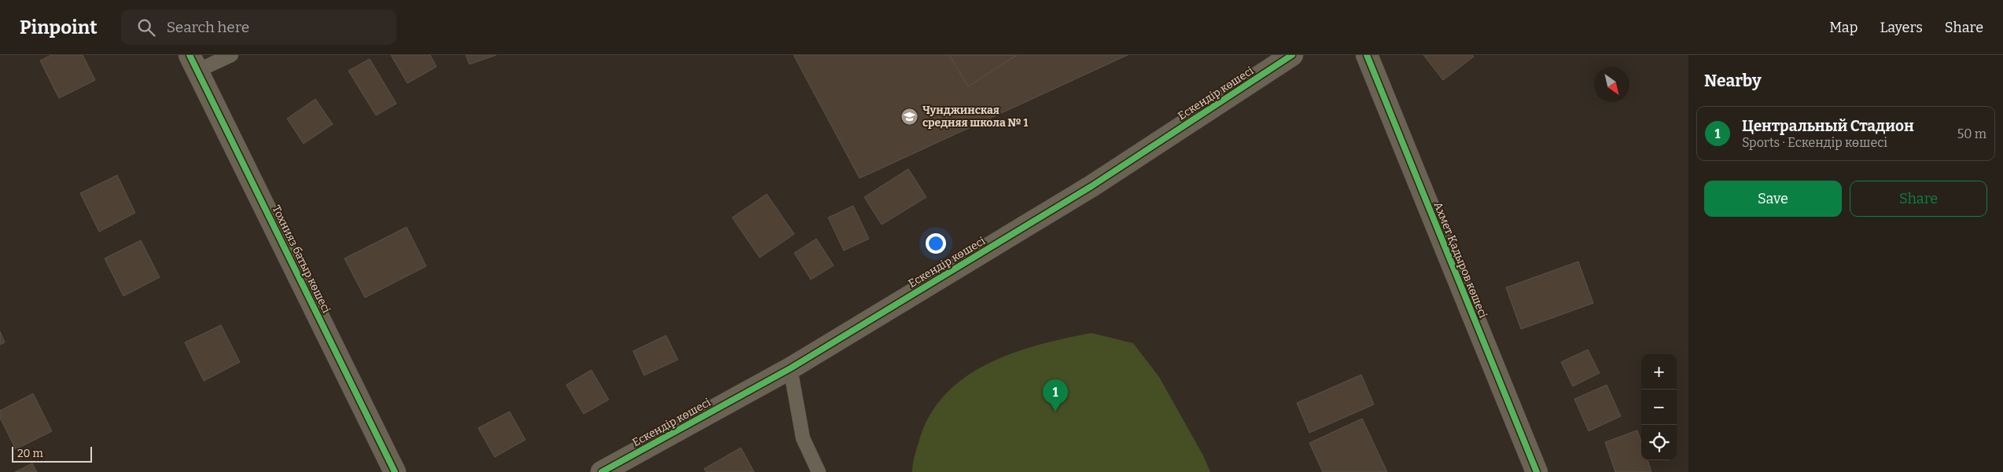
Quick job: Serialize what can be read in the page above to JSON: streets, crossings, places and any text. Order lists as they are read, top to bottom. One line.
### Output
{"streets":{"street":["Ескендір көшесі","Тохнияз батыр көшесі","Ахмет Қадыров көшесі"]},"places":{"school or university":["Чунджинская средняя школа № 1"]},"scale_bar":"20 m","north":"bottom right","page":{"header":"Pinpoint","search":"Search here","nav":["Map","Layers","Share"],"heading":"Nearby","list":[{"mark":"1","name":"Центральный Стадион","note":"Sports · Ескендір көшесі","value":"50 m"}],"buttons":["Save","Share"],"map_buttons":["+","−"],"pins":"1","scale":"20 m"}}
